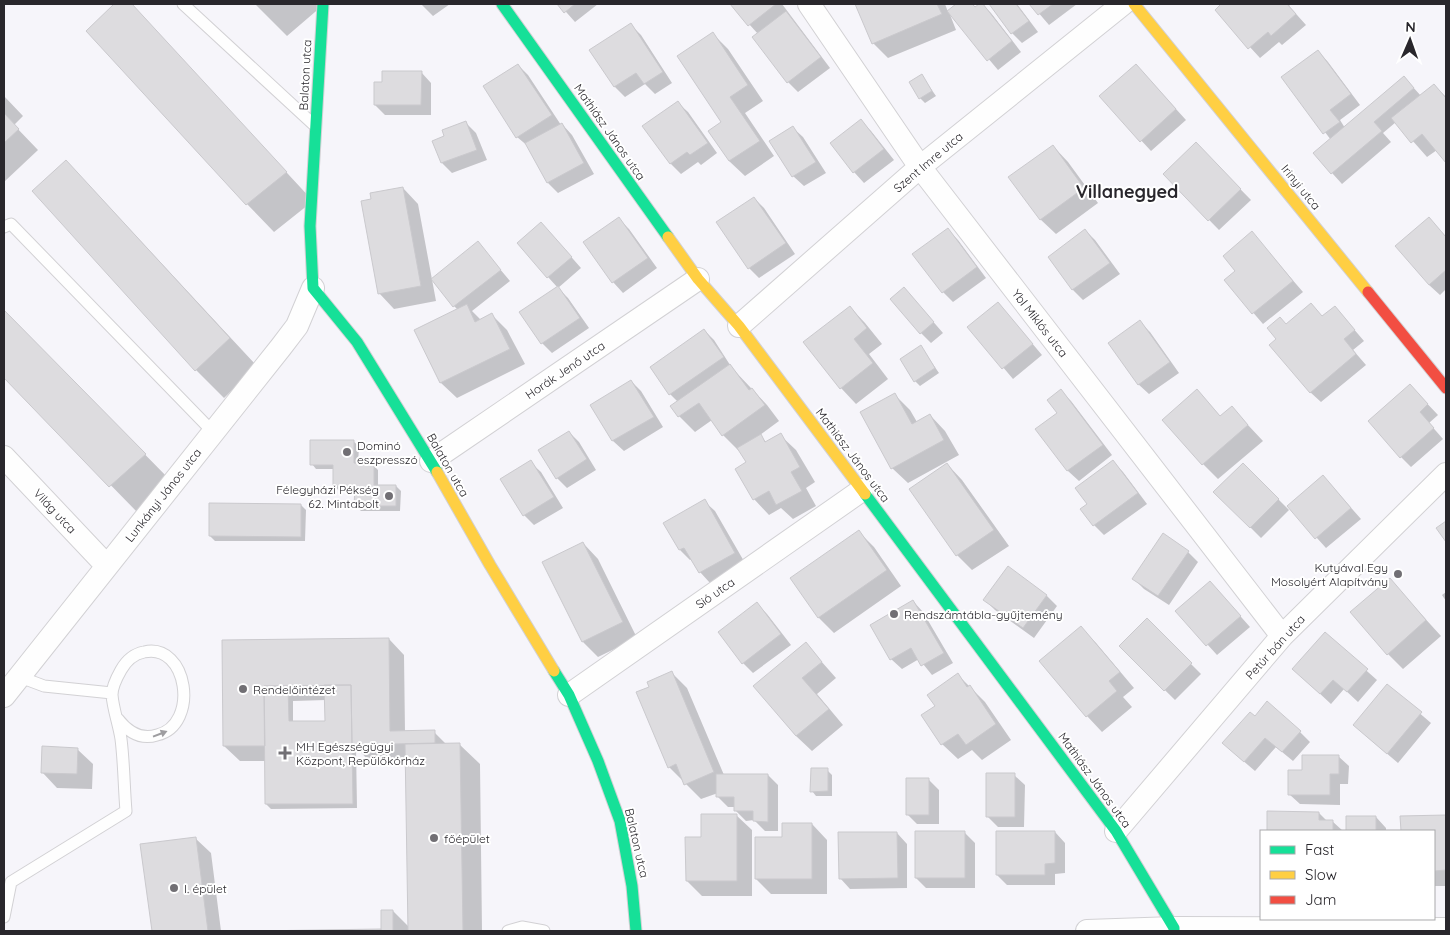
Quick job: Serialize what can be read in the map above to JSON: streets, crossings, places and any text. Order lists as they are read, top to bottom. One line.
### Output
{"streets":{"street":["Balaton utca","Mathiász János utca","Szent Imre utca","Irinyi utca","Ybl Miklós utca","Horák Jenő utca","Lunkányi János utca","Világ utca","Sió utca","Petúr bán utca"]},"crossings":[["Balaton utca","Horák Jenő utca"],["Balaton utca","Lunkányi János utca"],["Balaton utca","Sió utca"],["Mathiász János utca","Szent Imre utca"],["Mathiász János utca","Horák Jenő utca"],["Mathiász János utca","Sió utca"],["Mathiász János utca","Petúr bán utca"],["Szent Imre utca","Ybl Miklós utca"],["Ybl Miklós utca","Petúr bán utca"],["Lunkányi János utca","Világ utca"]],"districts":["Villanegyed"],"places":{"other":["Dominó eszpresszó","Félegyházi Pékség 62. Mintabolt","Kutyával Egy Mosolyért Alapítvány","Rendszámtábla-gyűjtemény","Rendelőintézet","főépület","I. épület"],"health":["MH Egészségügyi Központ, Repülőkórház"]},"legend":["Fast","Slow","Jam"],"north":"top"}
